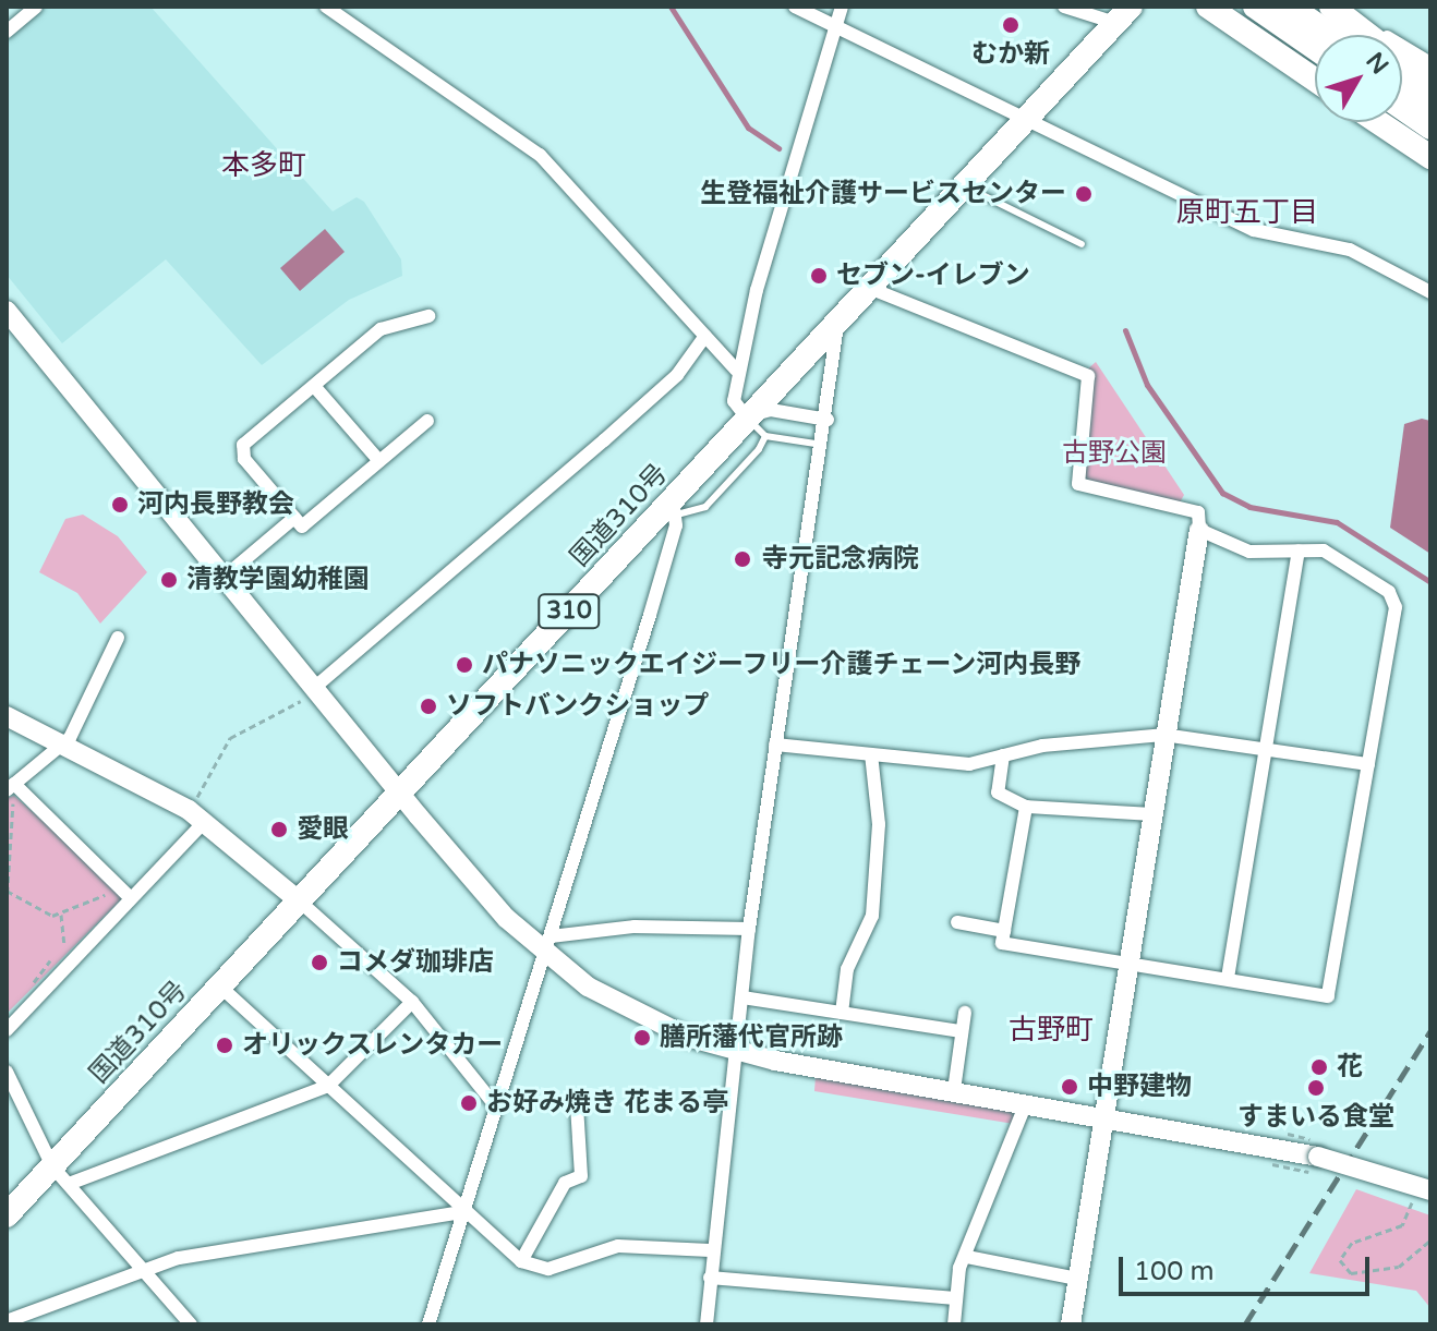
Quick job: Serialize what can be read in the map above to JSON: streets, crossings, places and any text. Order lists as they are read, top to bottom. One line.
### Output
{"streets":{"highway":["国道310号","310"]},"districts":["本多町","原町五丁目","古野町"],"parks":["古野公園"],"places":["むか新","生登福祉介護サービスセンター","セブン-イレブン","河内長野教会","寺元記念病院","清教学園幼稚園","パナソニックエイジーフリー介護チェーン河内長野","ソフトバンクショップ","愛眼","コメダ珈琲店","膳所藩代官所跡","オリックスレンタカー","花","中野建物","すまいる食堂","お好み焼き 花まる亭"],"scale_bar":"100 m","north":"top right"}
